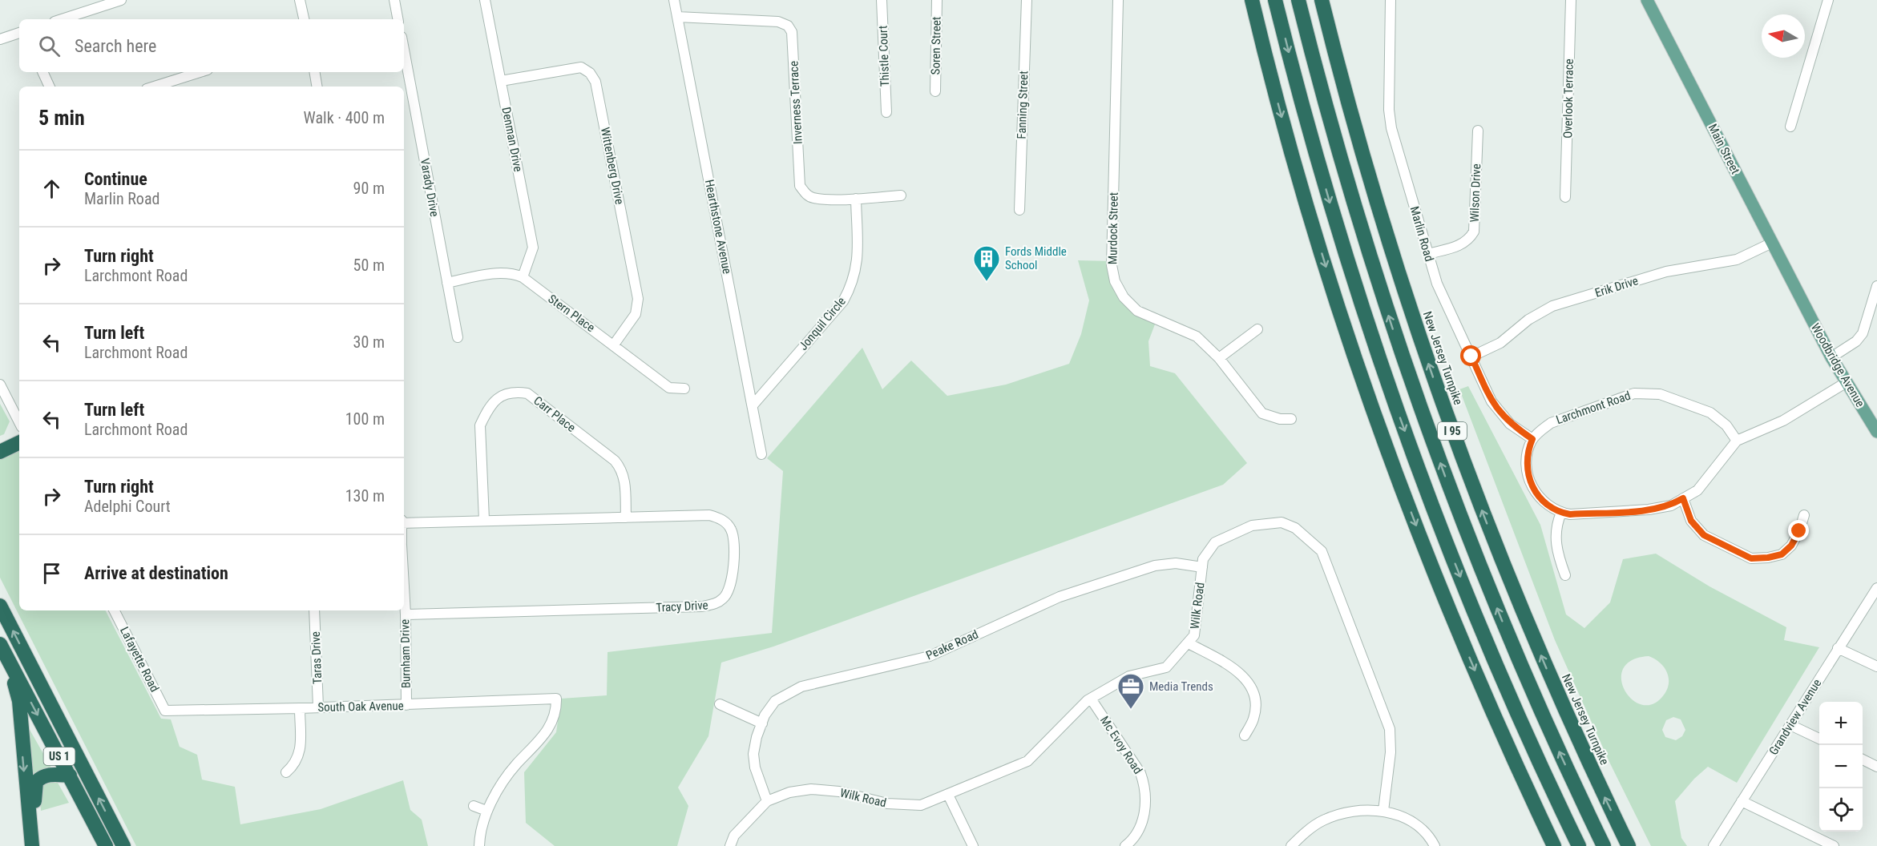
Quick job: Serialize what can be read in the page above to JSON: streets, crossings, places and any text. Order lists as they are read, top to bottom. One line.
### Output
{"streets":{"highway":["New Jersey Turnpike","I 95","US 1"],"main road":["Main Street","Woodbridge Avenue"],"street":["Soren Street","Thistle Court","Overlook Terrace","Inverness Terrace","Fanning Street","Denman Drive","Wittenberg Drive","Varady Drive","Wilson Drive","Hearthstone Avenue","Murdock Street","Marlin Road","Erik Drive","Stern Place","Jonquil Circle","Larchmont Road","Carr Place","Wilk Road","Tracy Drive","Peake Road","Burnham Drive","Taras Drive","Lafayette Road","South Oak Avenue","Grandview Avenue","Mc Evoy Road"]},"crossings":[["Inverness Terrace","Hearthstone Avenue"],["Inverness Terrace","Jonquil Circle"],["Denman Drive","Wittenberg Drive"],["Denman Drive","Stern Place"],["Main Street","Erik Drive"],["Main Street","Woodbridge Avenue"],["Wittenberg Drive","Stern Place"],["Varady Drive","Stern Place"],["Wilson Drive","Marlin Road"],["Hearthstone Avenue","Jonquil Circle"],["Marlin Road","Erik Drive"],["Marlin Road","Larchmont Road"],["Carr Place","Tracy Drive"],["Wilk Road","Peake Road"],["Wilk Road","Mc Evoy Road"],["Tracy Drive","Burnham Drive"],["Burnham Drive","South Oak Avenue"],["Taras Drive","South Oak Avenue"],["Lafayette Road","South Oak Avenue"]],"places":{"building":["Fords Middle School"],"office":["Media Trends"]},"north":"left","page":{"search":"Search here","heading":["5 min","Walk · 400 m"],"list":[["Continue","Marlin Road","90 m"],["Turn right","Larchmont Road","50 m"],["Turn left","Larchmont Road","30 m"],["Turn left","Larchmont Road","100 m"],["Turn right","Adelphi Court","130 m"],"Arrive at destination"],"map_buttons":["+","−"]}}
